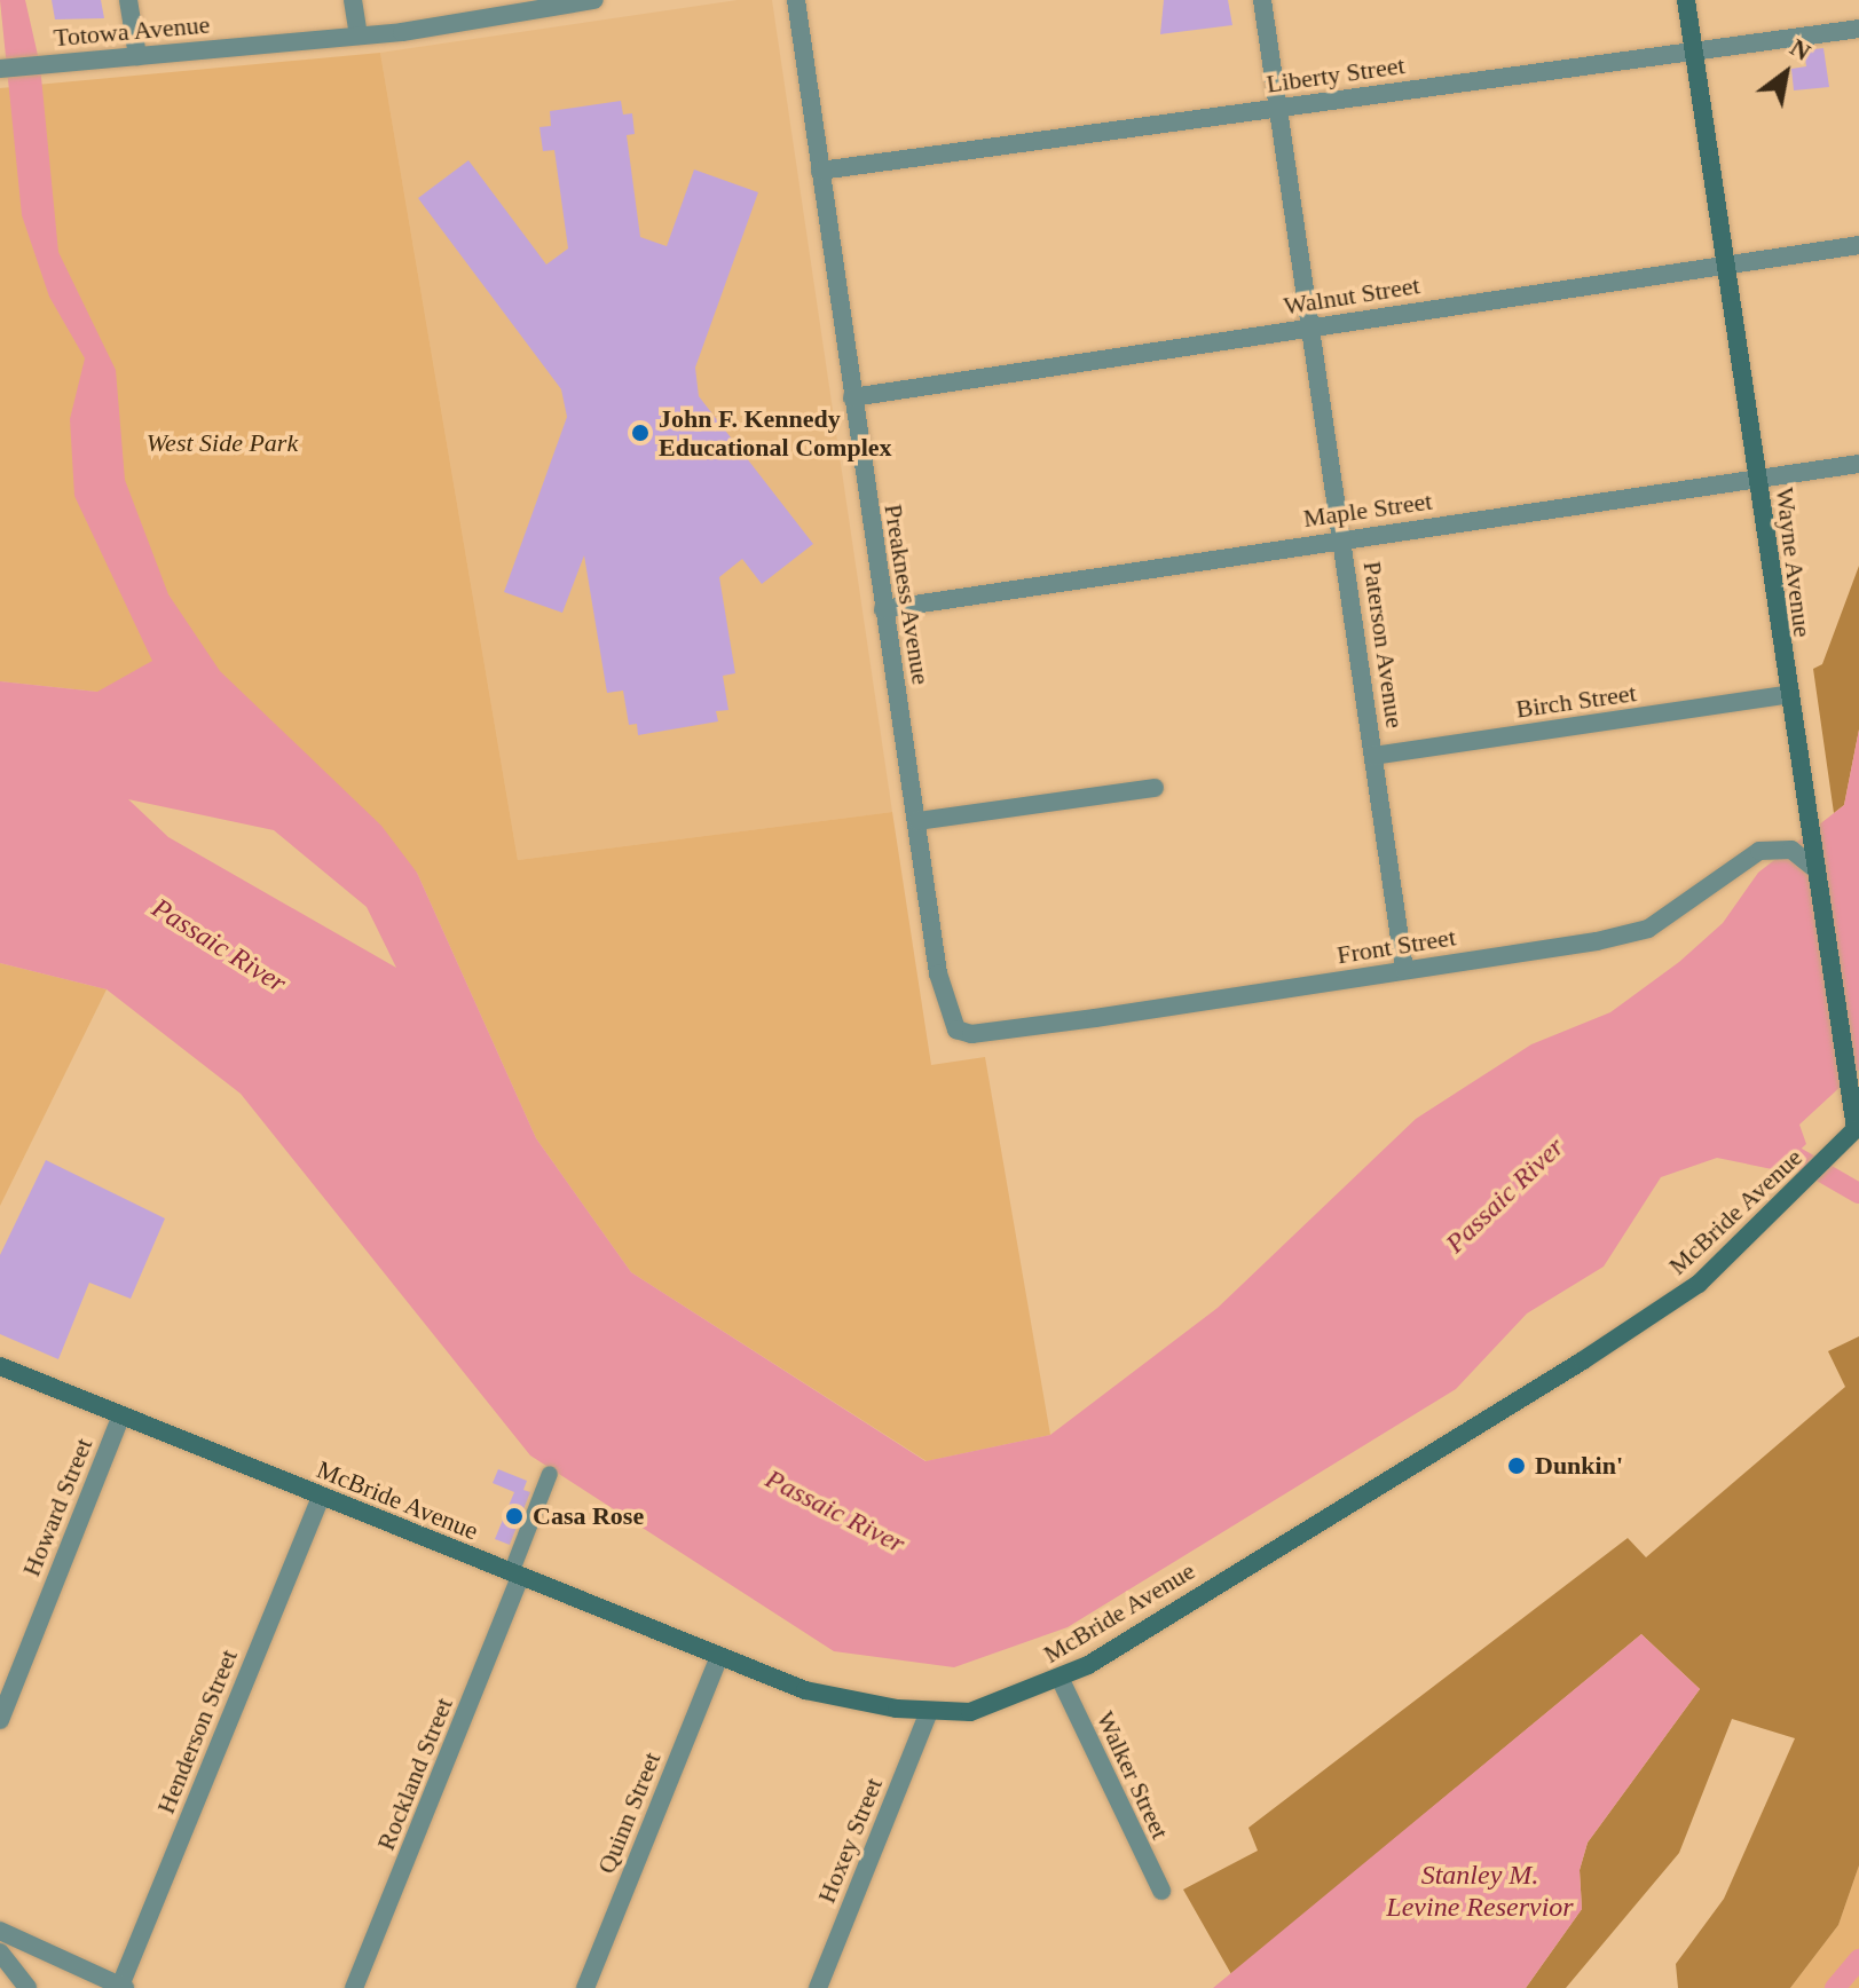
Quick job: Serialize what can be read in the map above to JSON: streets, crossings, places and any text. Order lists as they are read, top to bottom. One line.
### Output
{"streets":{"main road":["Wayne Avenue","McBride Avenue"],"street":["Totowa Avenue","Liberty Street","Walnut Street","Maple Street","Preakness Avenue","Paterson Avenue","Birch Street","Front Street","Howard Street","Henderson Street","Rockland Street","Walker Street","Quinn Street","Hoxey Street"]},"crossings":[["Liberty Street","Wayne Avenue"],["Liberty Street","Preakness Avenue"],["Liberty Street","Paterson Avenue"],["Walnut Street","Wayne Avenue"],["Walnut Street","Preakness Avenue"],["Walnut Street","Paterson Avenue"],["Maple Street","Wayne Avenue"],["Maple Street","Preakness Avenue"],["Maple Street","Paterson Avenue"],["Wayne Avenue","Birch Street"],["Wayne Avenue","Front Street"],["Wayne Avenue","McBride Avenue"],["Preakness Avenue","Front Street"],["Paterson Avenue","Birch Street"],["Paterson Avenue","Front Street"],["McBride Avenue","Howard Street"],["McBride Avenue","Henderson Street"],["McBride Avenue","Rockland Street"],["McBride Avenue","Walker Street"],["McBride Avenue","Quinn Street"],["McBride Avenue","Hoxey Street"]],"water":["Passaic River","Stanley M. Levine Reservior"],"parks":["West Side Park"],"places":["John F. Kennedy Educational Complex","Dunkin'","Casa Rose"],"north":"top right"}
